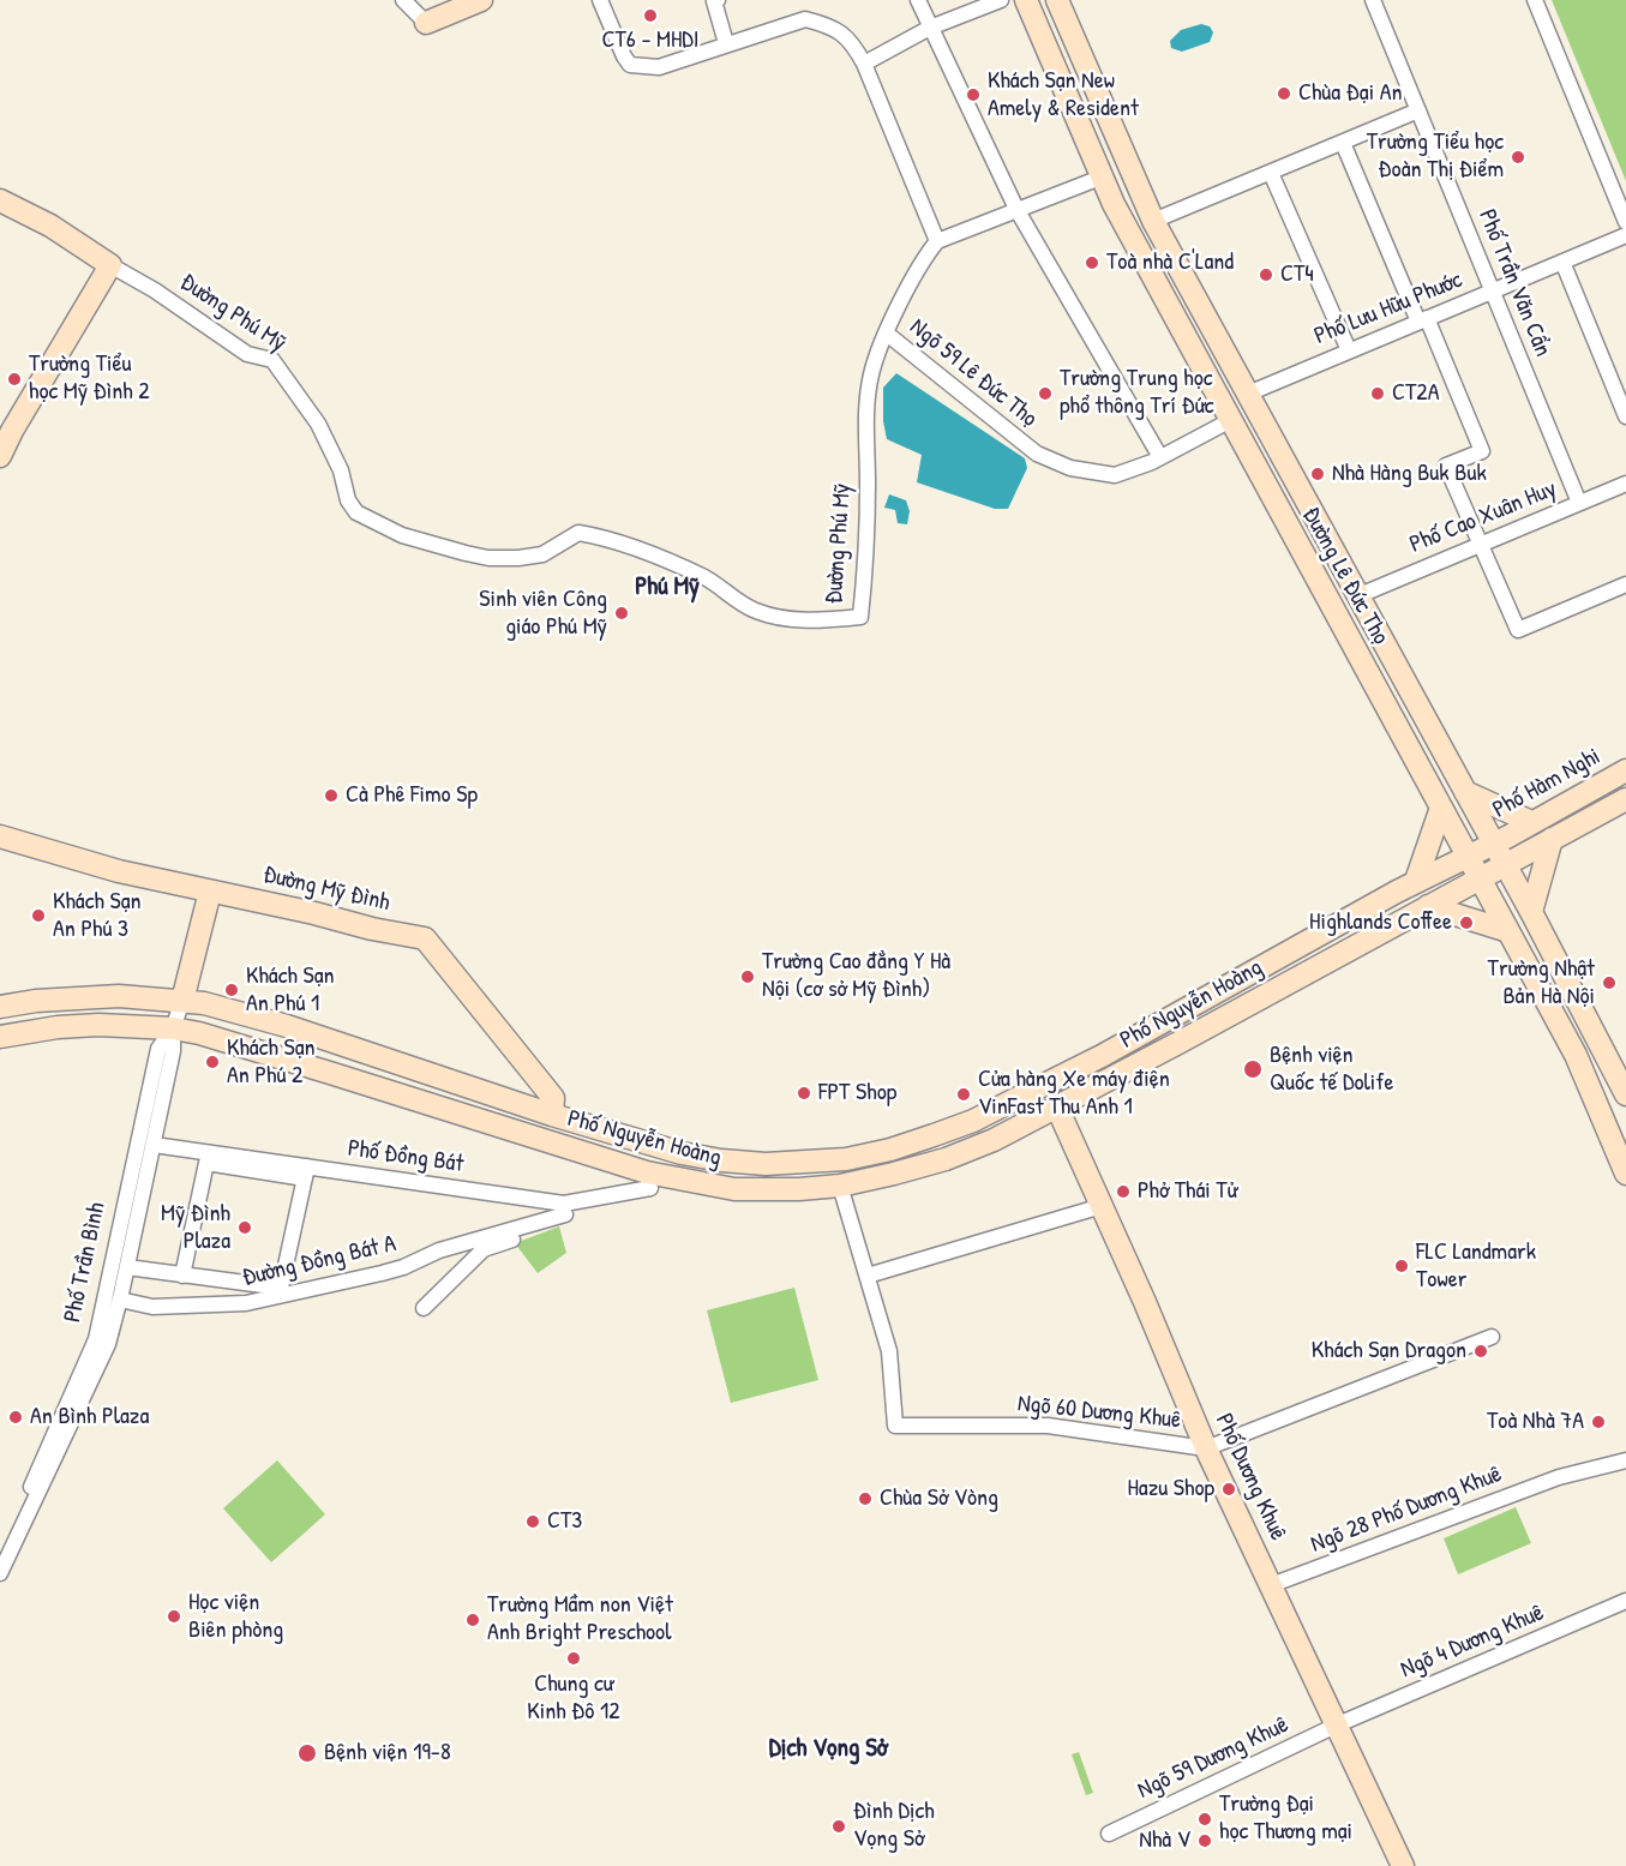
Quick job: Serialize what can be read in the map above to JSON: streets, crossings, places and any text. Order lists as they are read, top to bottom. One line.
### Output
{"streets":{"main road":["Đường Lê Đức Thọ","Phố Hàm Nghi","Đường Mỹ Đình","Phố Nguyễn Hoàng","Phố Trần Bình","Phố Dương Khuê"],"street":["Phố Trần Văn Cẩn","Phố Lưu Hữu Phước","Đường Phú Mỹ","Ngõ 59 Lê Đức Thọ","Phố Cao Xuân Huy","Phố Đồng Bát","Đường Đồng Bát A","Ngõ 60 Dương Khuê","Ngõ 28 Phố Dương Khuê","Ngõ 4 Dương Khuê","Ngõ 59 Dương Khuê"]},"crossings":[["Phố Trần Văn Cẩn","Phố Lưu Hữu Phước"],["Phố Trần Văn Cẩn","Phố Cao Xuân Huy"],["Phố Lưu Hữu Phước","Đường Lê Đức Thọ"],["Đường Phú Mỹ","Ngõ 59 Lê Đức Thọ"],["Ngõ 59 Lê Đức Thọ","Đường Lê Đức Thọ"],["Phố Cao Xuân Huy","Đường Lê Đức Thọ"],["Đường Lê Đức Thọ","Phố Hàm Nghi"],["Đường Lê Đức Thọ","Phố Nguyễn Hoàng"],["Phố Hàm Nghi","Phố Nguyễn Hoàng"],["Đường Mỹ Đình","Phố Nguyễn Hoàng"],["Đường Mỹ Đình","Phố Trần Bình"],["Phố Nguyễn Hoàng","Phố Trần Bình"],["Phố Nguyễn Hoàng","Phố Dương Khuê"],["Phố Đồng Bát","Phố Trần Bình"],["Đường Đồng Bát A","Phố Trần Bình"],["Ngõ 60 Dương Khuê","Phố Dương Khuê"],["Phố Dương Khuê","Ngõ 28 Phố Dương Khuê"],["Phố Dương Khuê","Ngõ 4 Dương Khuê"],["Phố Dương Khuê","Ngõ 59 Dương Khuê"],["Ngõ 4 Dương Khuê","Ngõ 59 Dương Khuê"]],"districts":["Phú Mỹ","Dịch Vọng Sở"],"places":["CT6 - MHDI","Chùa Đại An","Khách Sạn New Amely & Resident","Trường Tiểu học Đoàn Thị Điểm","Toà nhà C'Land","CT4","Trường Tiểu học Mỹ Đình 2","Trường Trung học phổ thông Trí Đức","CT2A","Nhà Hàng Buk Buk","Sinh viên Công giáo Phú Mỹ","Cà Phê Fimo Sp","Khách Sạn An Phú 3","Highlands Coffee","Trường Cao đẳng Y Hà Nội (cơ sở Mỹ Đình)","Trường Nhật Bản Hà Nội","Khách Sạn An Phú 1","Khách Sạn An Phú 2","Bệnh viện Quốc tế Dolife","FPT Shop","Cửa hàng Xe máy điện VinFast Thu Anh 1","Phở Thái Tử","Mỹ Đình Plaza","FLC Landmark Tower","Khách Sạn Dragon","An Bình Plaza","Toà Nhà 7A","Hazu Shop","Chùa Sở Vòng","CT3","Học viện Biên phòng","Trường Mầm non Việt Anh Bright Preschool","Chung cư Kinh Đô 12","Bệnh viện 19-8","Trường Đại học Thương mại","Đình Dịch Vọng Sở","Nhà V"]}
